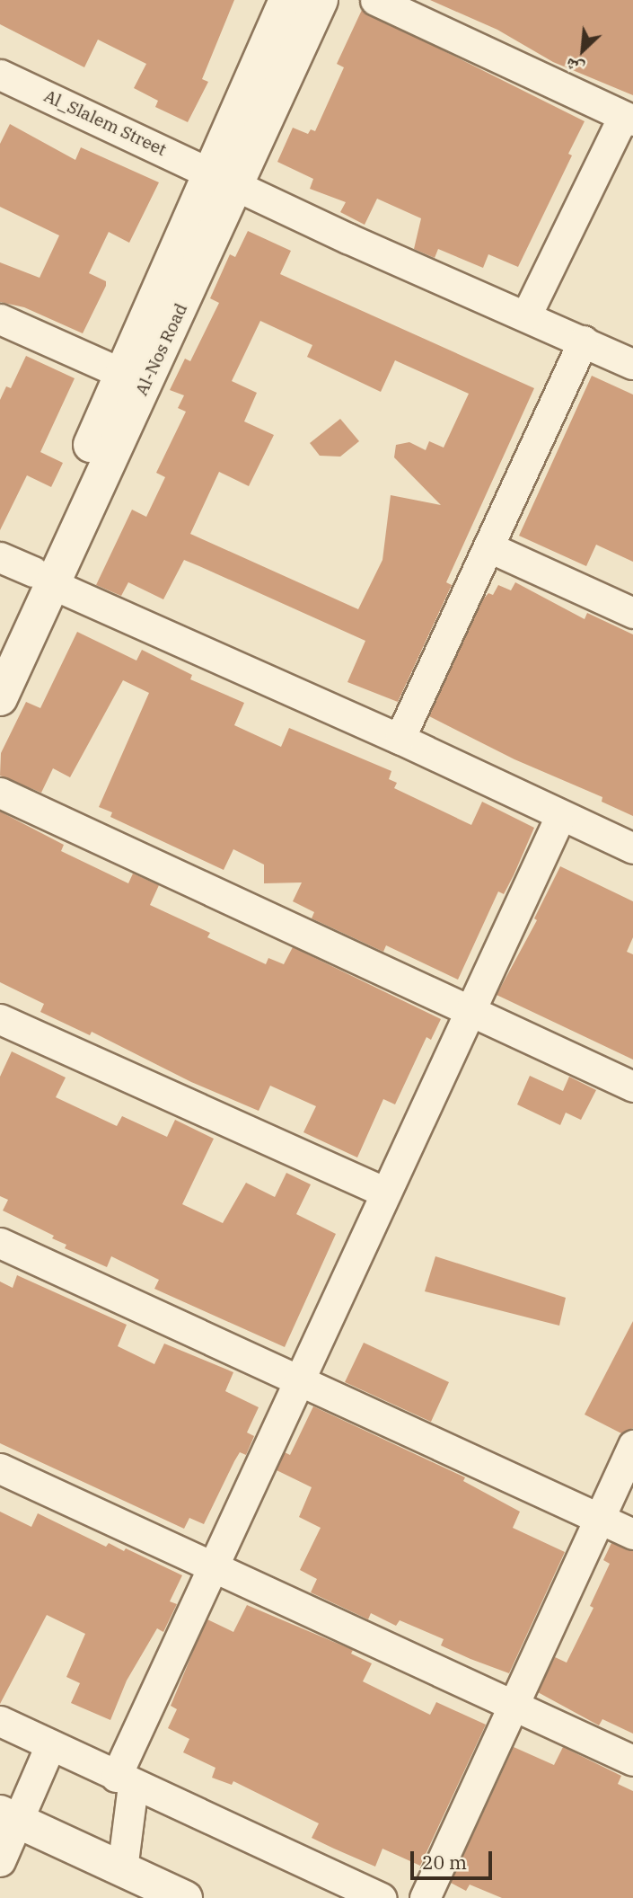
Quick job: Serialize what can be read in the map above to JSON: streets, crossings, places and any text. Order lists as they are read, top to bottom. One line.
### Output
{"streets":{"main road":["Al-Nos Road"],"street":["Al_Slalem Street"]},"crossings":[["Al_Slalem Street","Al-Nos Road"]],"scale_bar":"20 m","north":"bottom left"}
